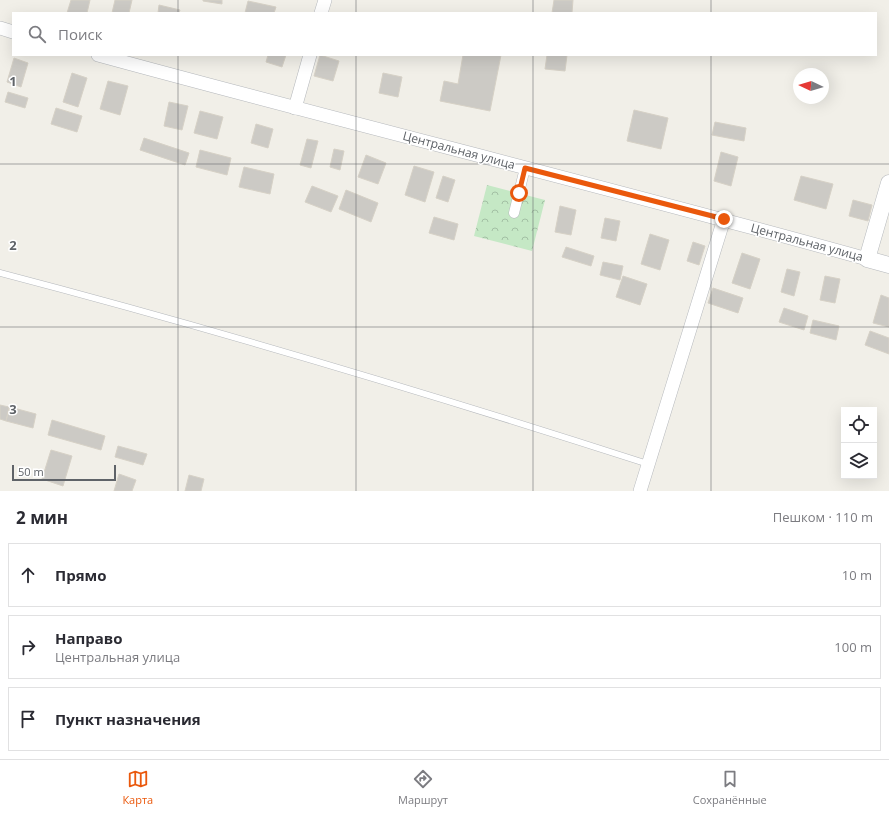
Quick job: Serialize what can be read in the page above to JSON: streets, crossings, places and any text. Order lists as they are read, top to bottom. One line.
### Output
{"streets":{"street":["Центральная улица"]},"scale_bar":"50 m","north":"left","page":{"search":"Поиск","scale":"50 m","heading":["2 мин","Пешком · 110 m"],"list":[["Прямо","10 m"],["Направо","Центральная улица","100 m"],"Пункт назначения"],"nav":["Карта","Маршрут","Сохранённые"]},"grid":{"rows":["1","2","3"]}}
